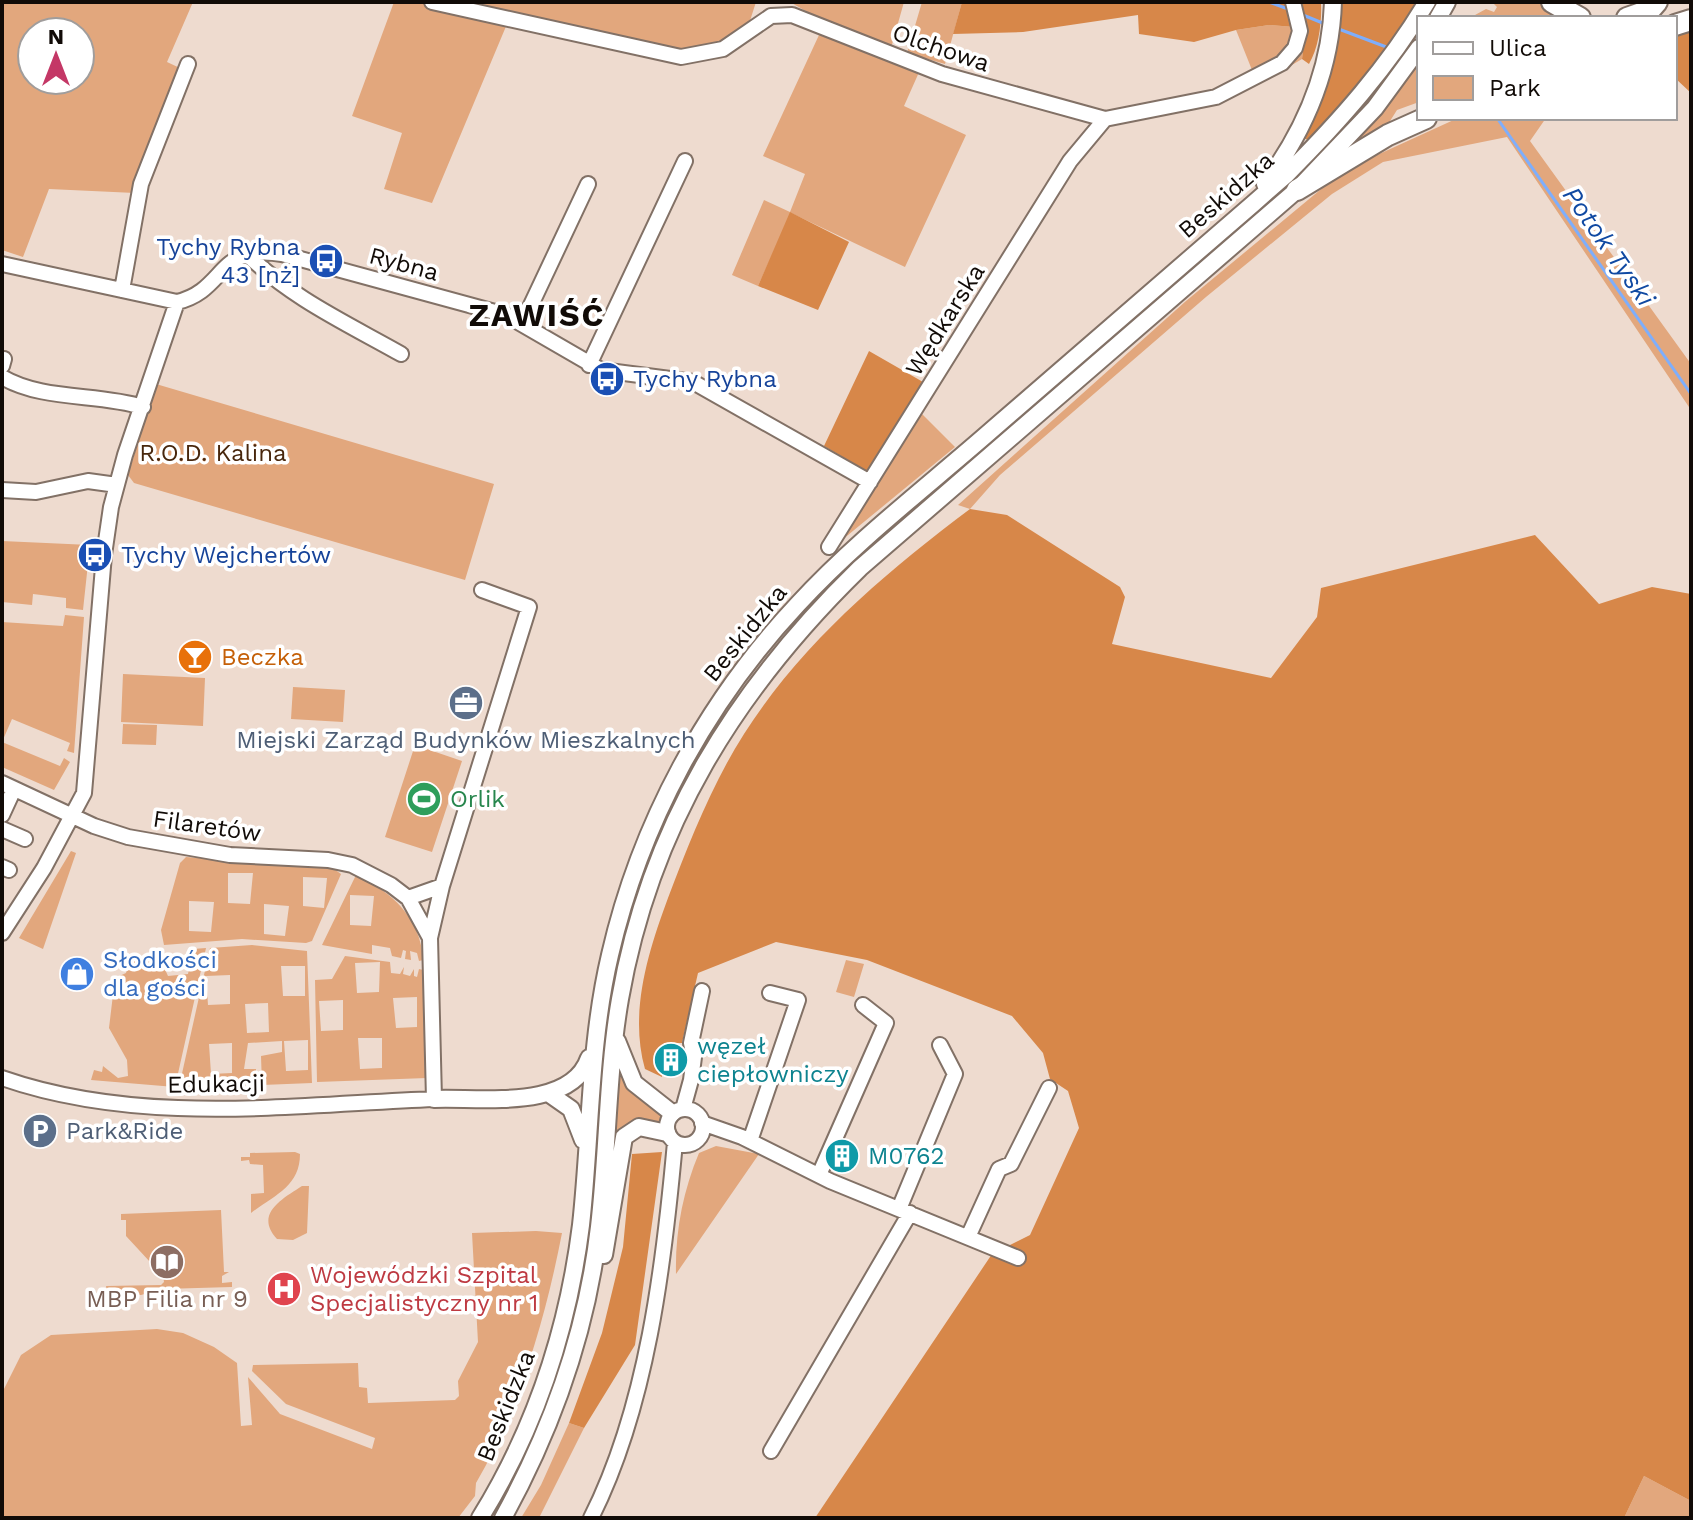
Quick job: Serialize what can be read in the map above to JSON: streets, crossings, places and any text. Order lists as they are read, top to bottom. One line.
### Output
{"streets":{"main road":["Beskidzka"],"street":["Olchowa","Rybna","Wędkarska","Filaretów","Edukacji"]},"crossings":[["Olchowa","Wędkarska"],["Rybna","Wędkarska"],["Filaretów","Edukacji"]],"districts":["ZAWIŚĆ"],"water":["Potok Tyski"],"parks":["R.O.D. Kalina"],"places":{"bus stop":["Tychy Rybna 43 [nż]","Tychy Rybna","Tychy Wejchertów"],"bar":["Beczka"],"office":["Miejski Zarząd Budynków Mieszkalnych"],"sports":["Orlik"],"shop":["Słodkości dla gości"],"building":["węzeł ciepłowniczy","M0762"],"parking":["Park&Ride"],"library":["MBP Filia nr 9"],"hospital":["Wojewódzki Szpital Specjalistyczny nr 1"]},"legend":["Ulica","Park"],"north":"top"}
